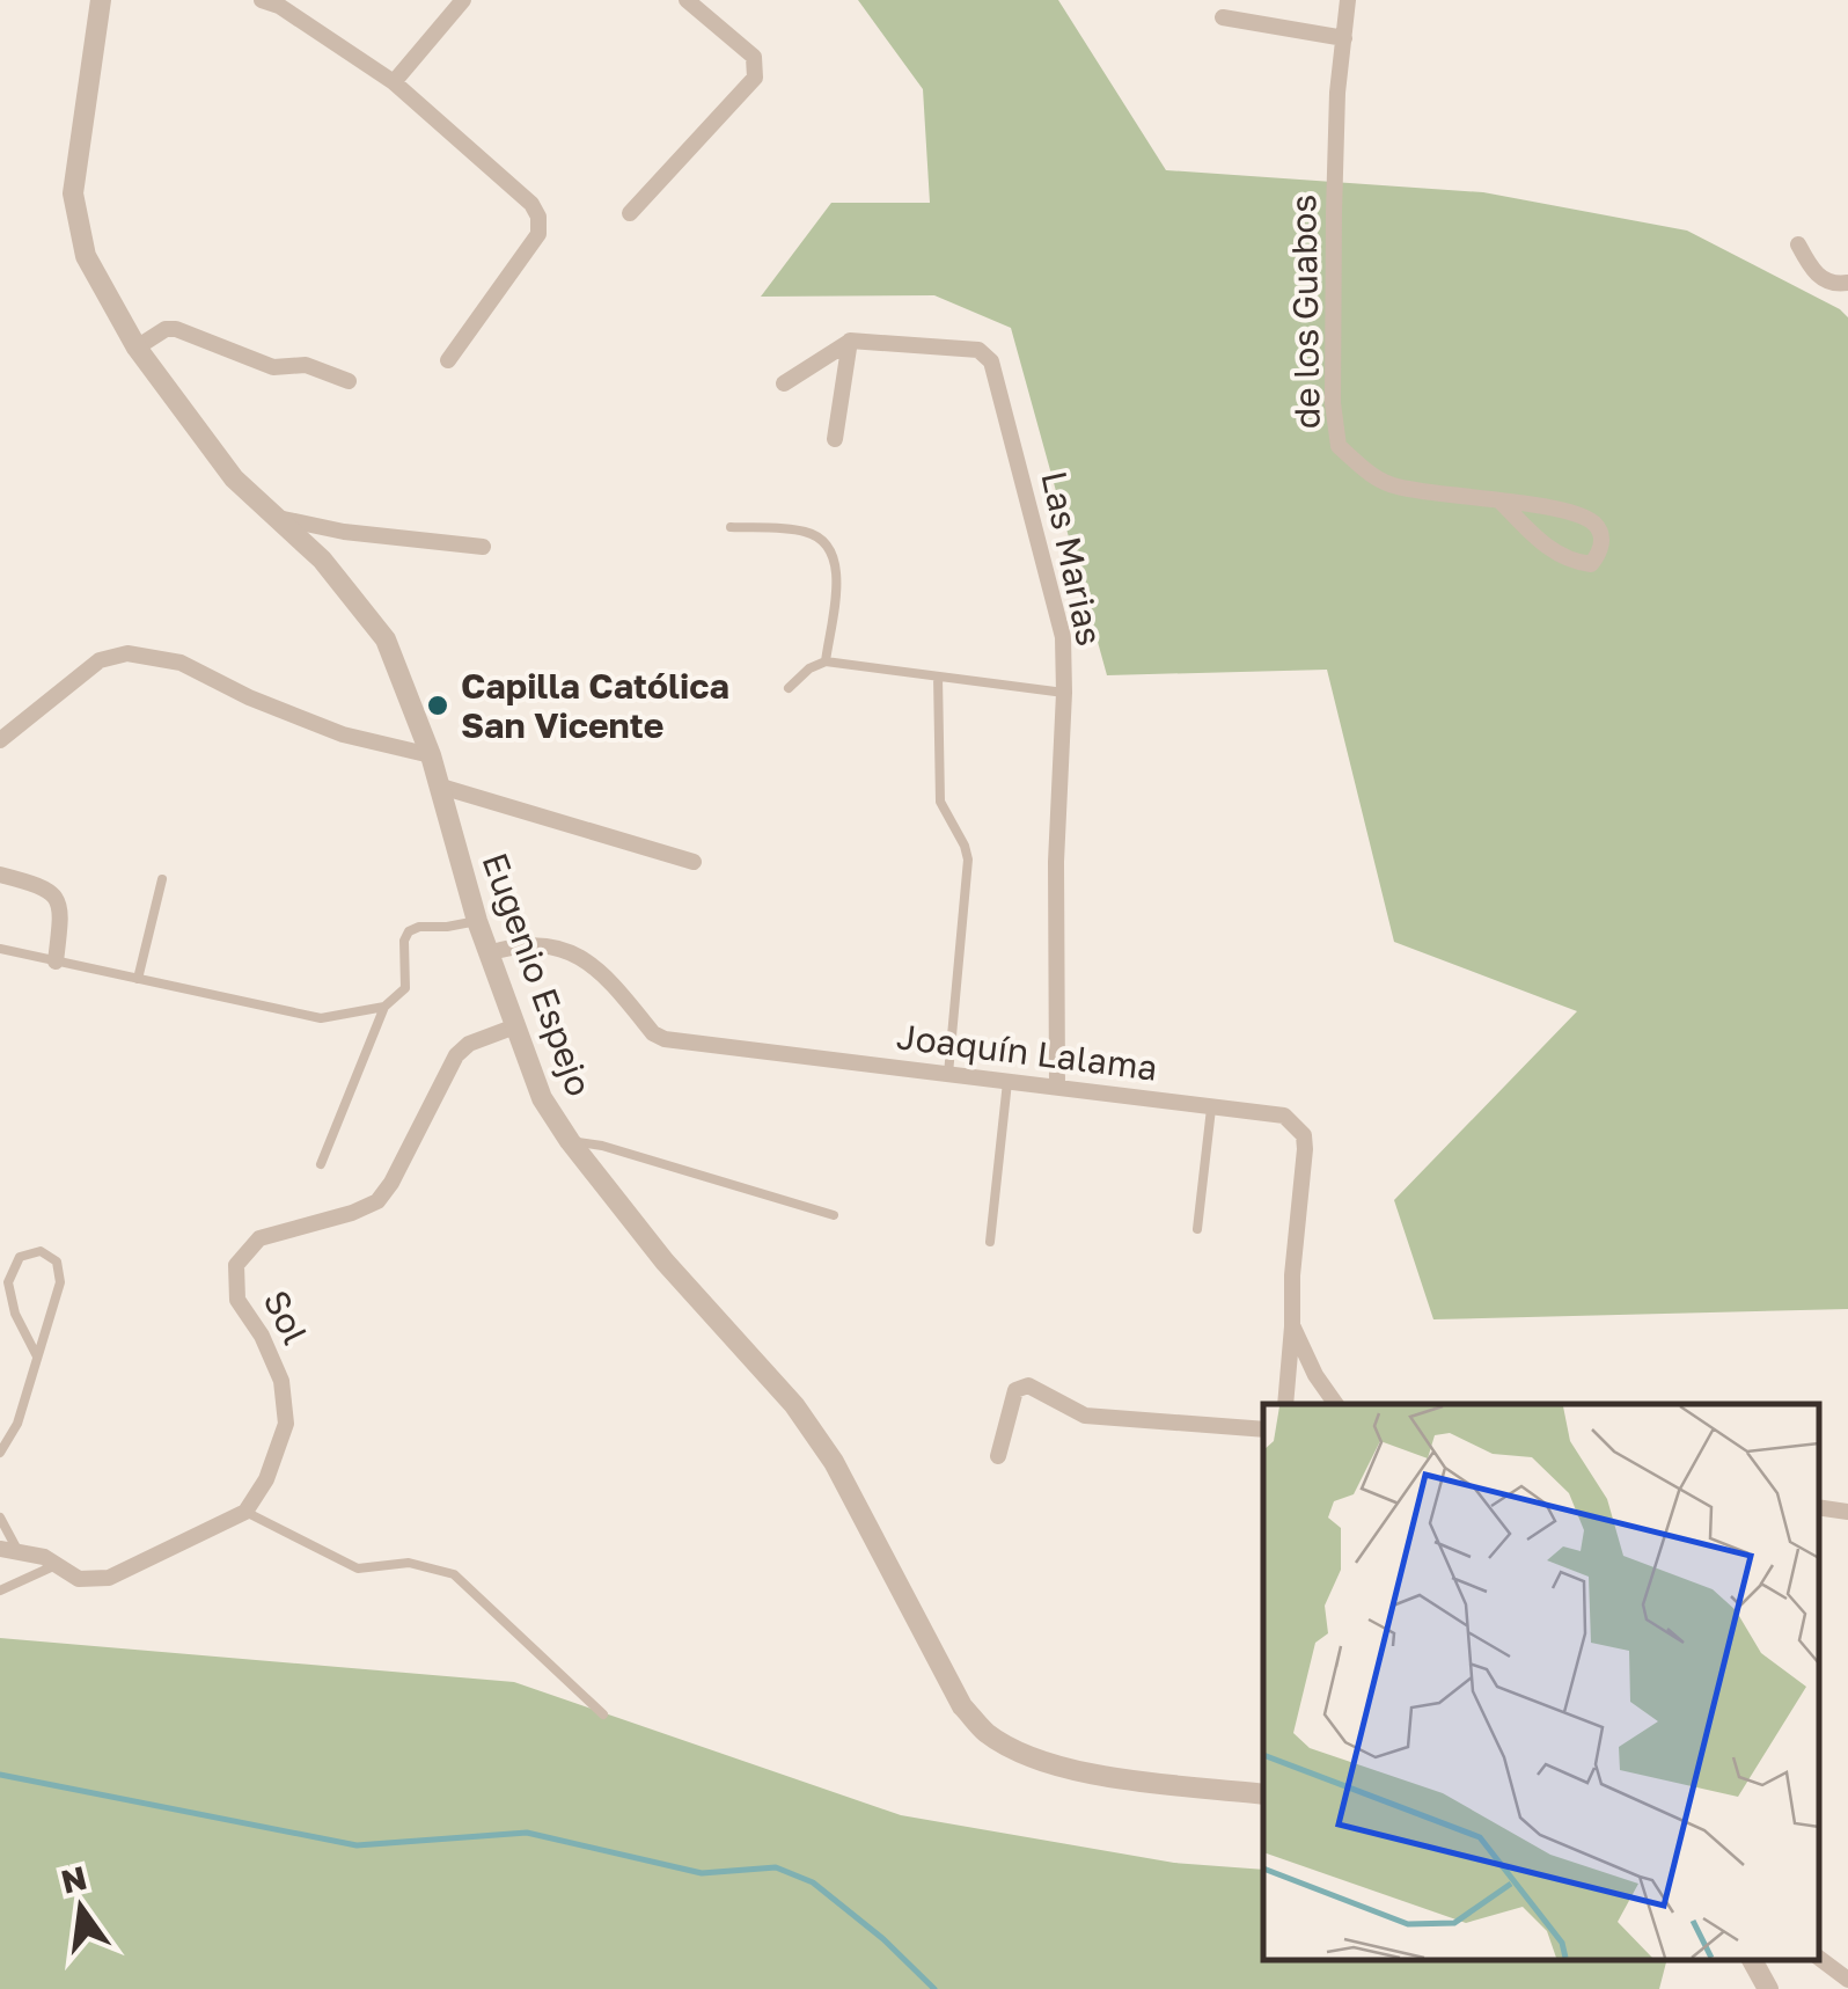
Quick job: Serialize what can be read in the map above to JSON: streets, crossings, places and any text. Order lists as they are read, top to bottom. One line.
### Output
{"streets":{"street":["de los Guabos","Las Marias","Eugenio Espejo","Joaquín Lalama","Sol"]},"crossings":[["Las Marias","Joaquín Lalama"],["Eugenio Espejo","Joaquín Lalama"],["Eugenio Espejo","Sol"]],"places":["Capilla Católica San Vicente"],"north":"top"}
